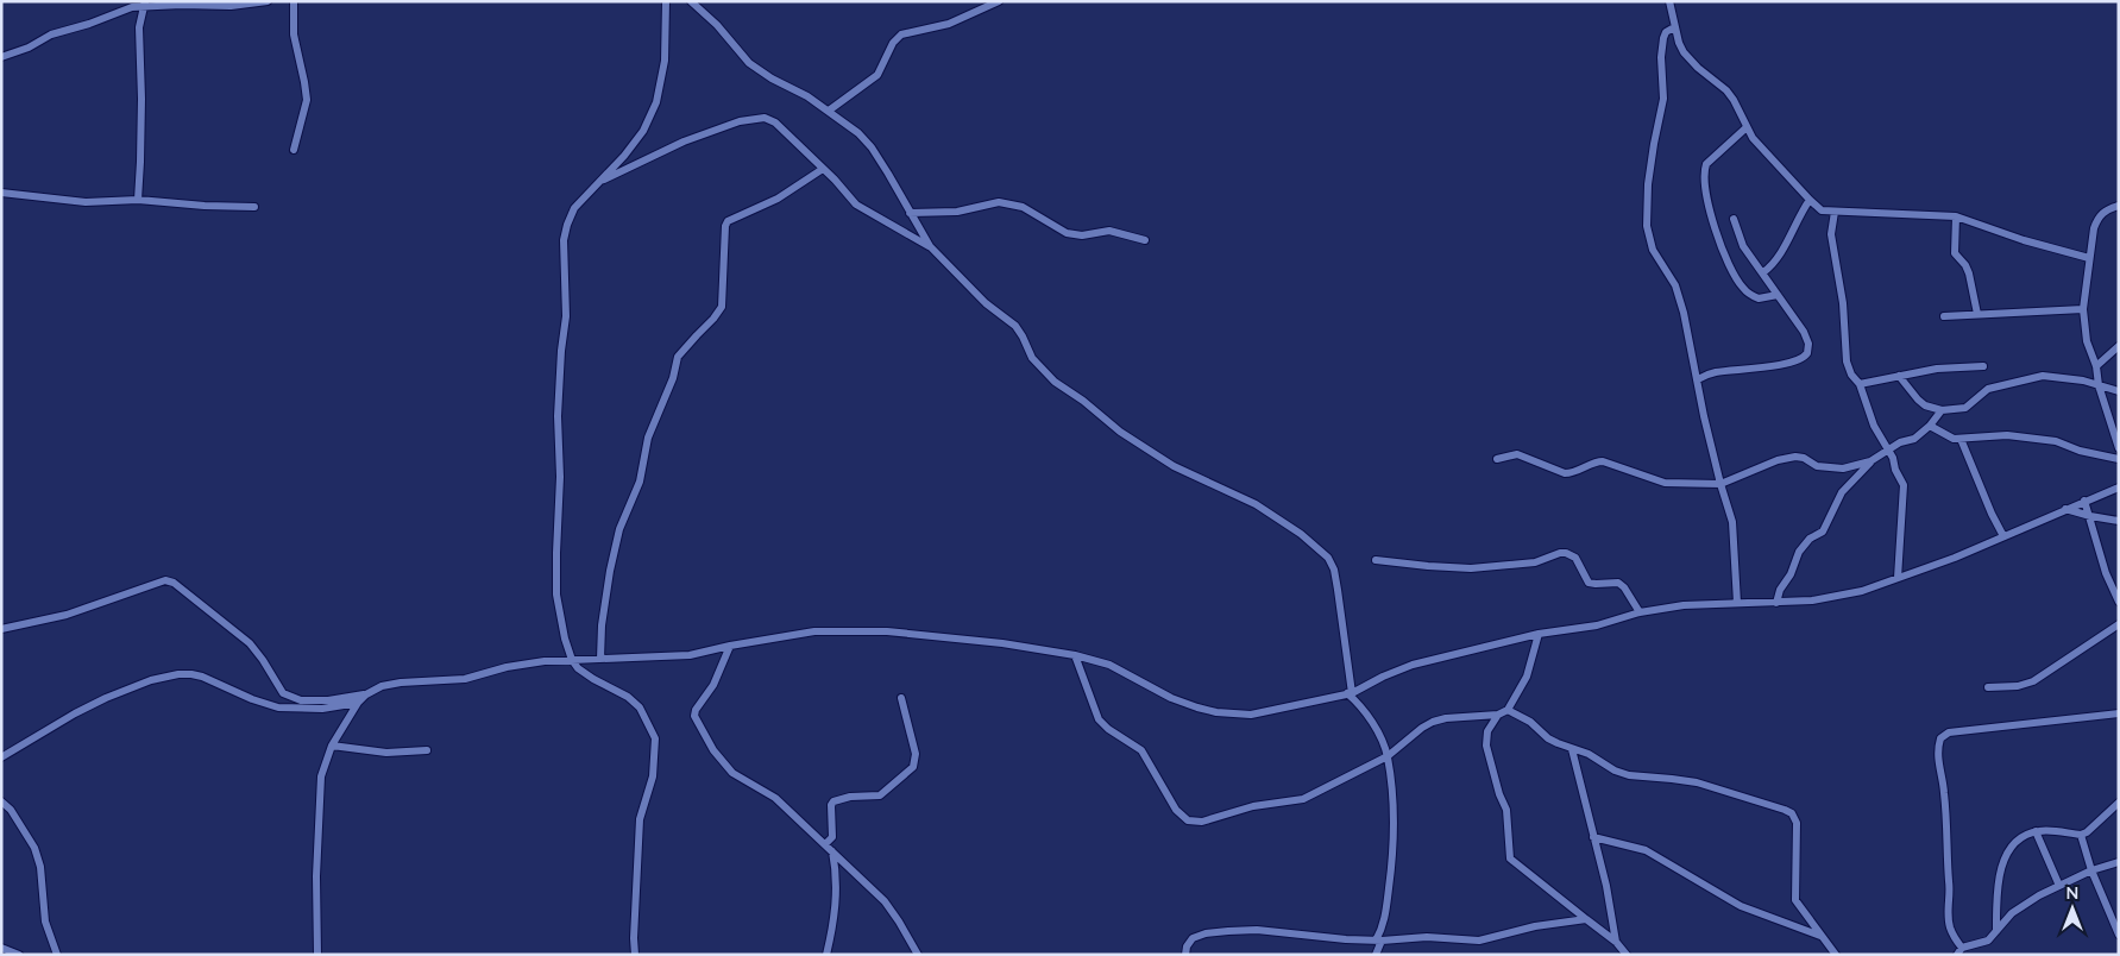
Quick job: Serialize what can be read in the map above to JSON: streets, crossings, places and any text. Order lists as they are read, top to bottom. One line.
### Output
{"north":"top"}
